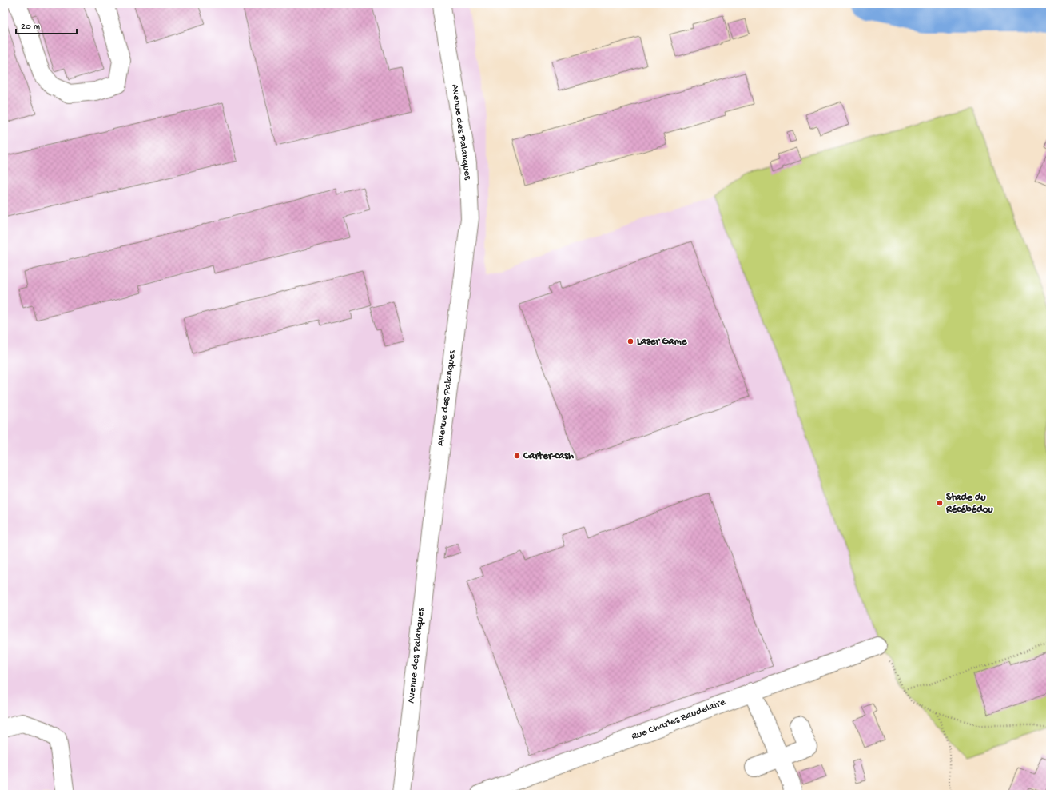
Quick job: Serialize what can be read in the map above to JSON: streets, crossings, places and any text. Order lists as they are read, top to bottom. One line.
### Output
{"streets":{"street":["Avenue des Palanques","Rue Charles Baudelaire"]},"places":["Laser Game","Carter-cash","Stade du Récébédou"],"scale_bar":"20 m"}
